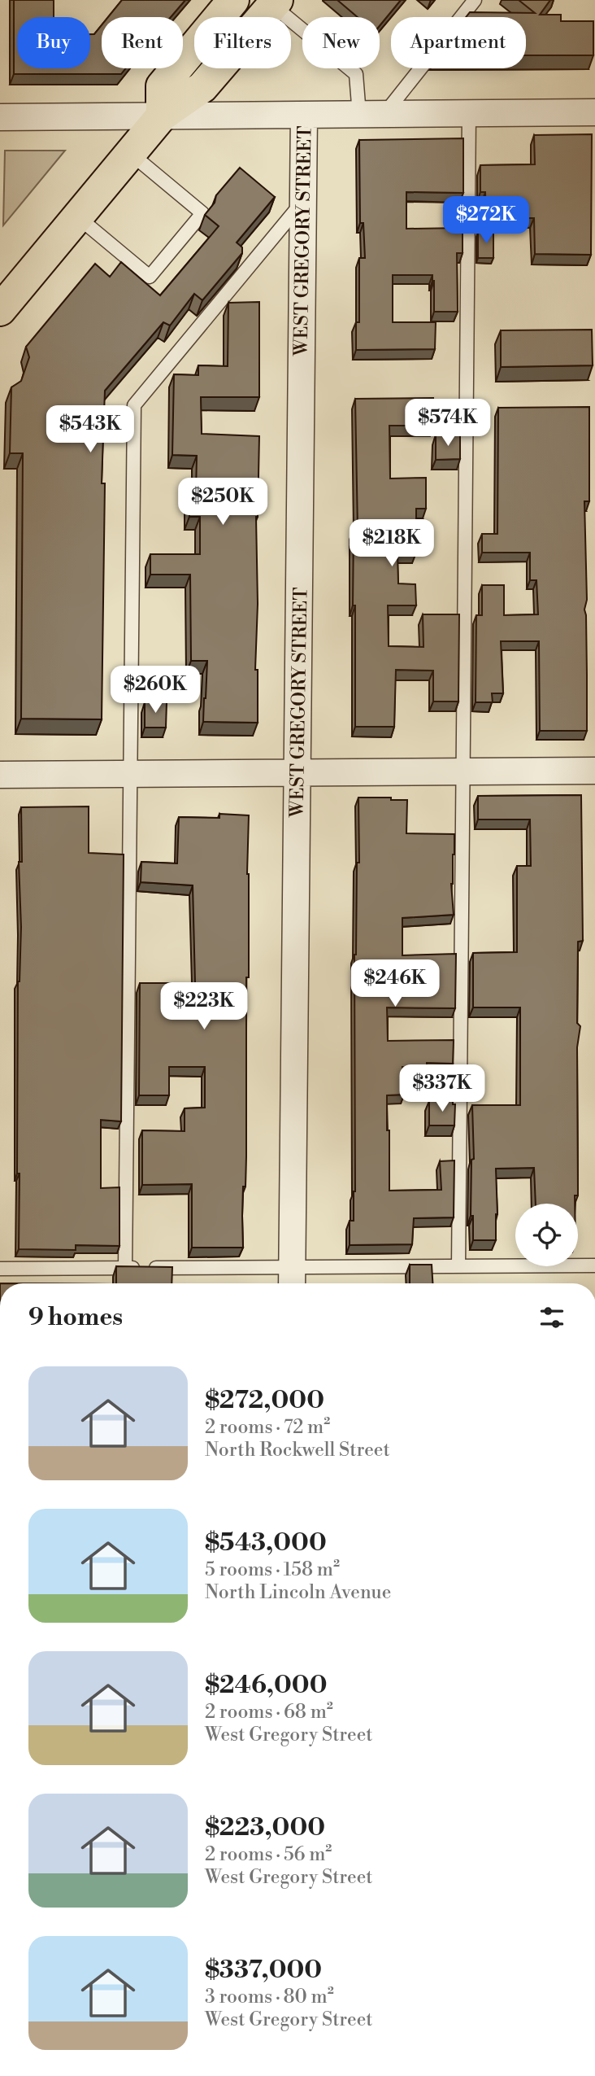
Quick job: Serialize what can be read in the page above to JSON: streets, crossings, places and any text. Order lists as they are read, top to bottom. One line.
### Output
{"streets":{"street":["WEST GREGORY STREET"]},"page":{"chip":["Buy","Rent","Filters","New","Apartment"],"price":["$272K","$574K","$543K","$250K","$218K","$260K","$246K","$223K","$337K"],"heading":"9 homes","list":[{"name":"$272,000","note":"2 rooms · 72 m² · North Rockwell Street"},{"name":"$543,000","note":"5 rooms · 158 m² · North Lincoln Avenue"},{"name":"$246,000","note":"2 rooms · 68 m² · West Gregory Street"},{"name":"$223,000","note":"2 rooms · 56 m² · West Gregory Street"},{"name":"$337,000","note":"3 rooms · 80 m² · West Gregory Street"}]}}
